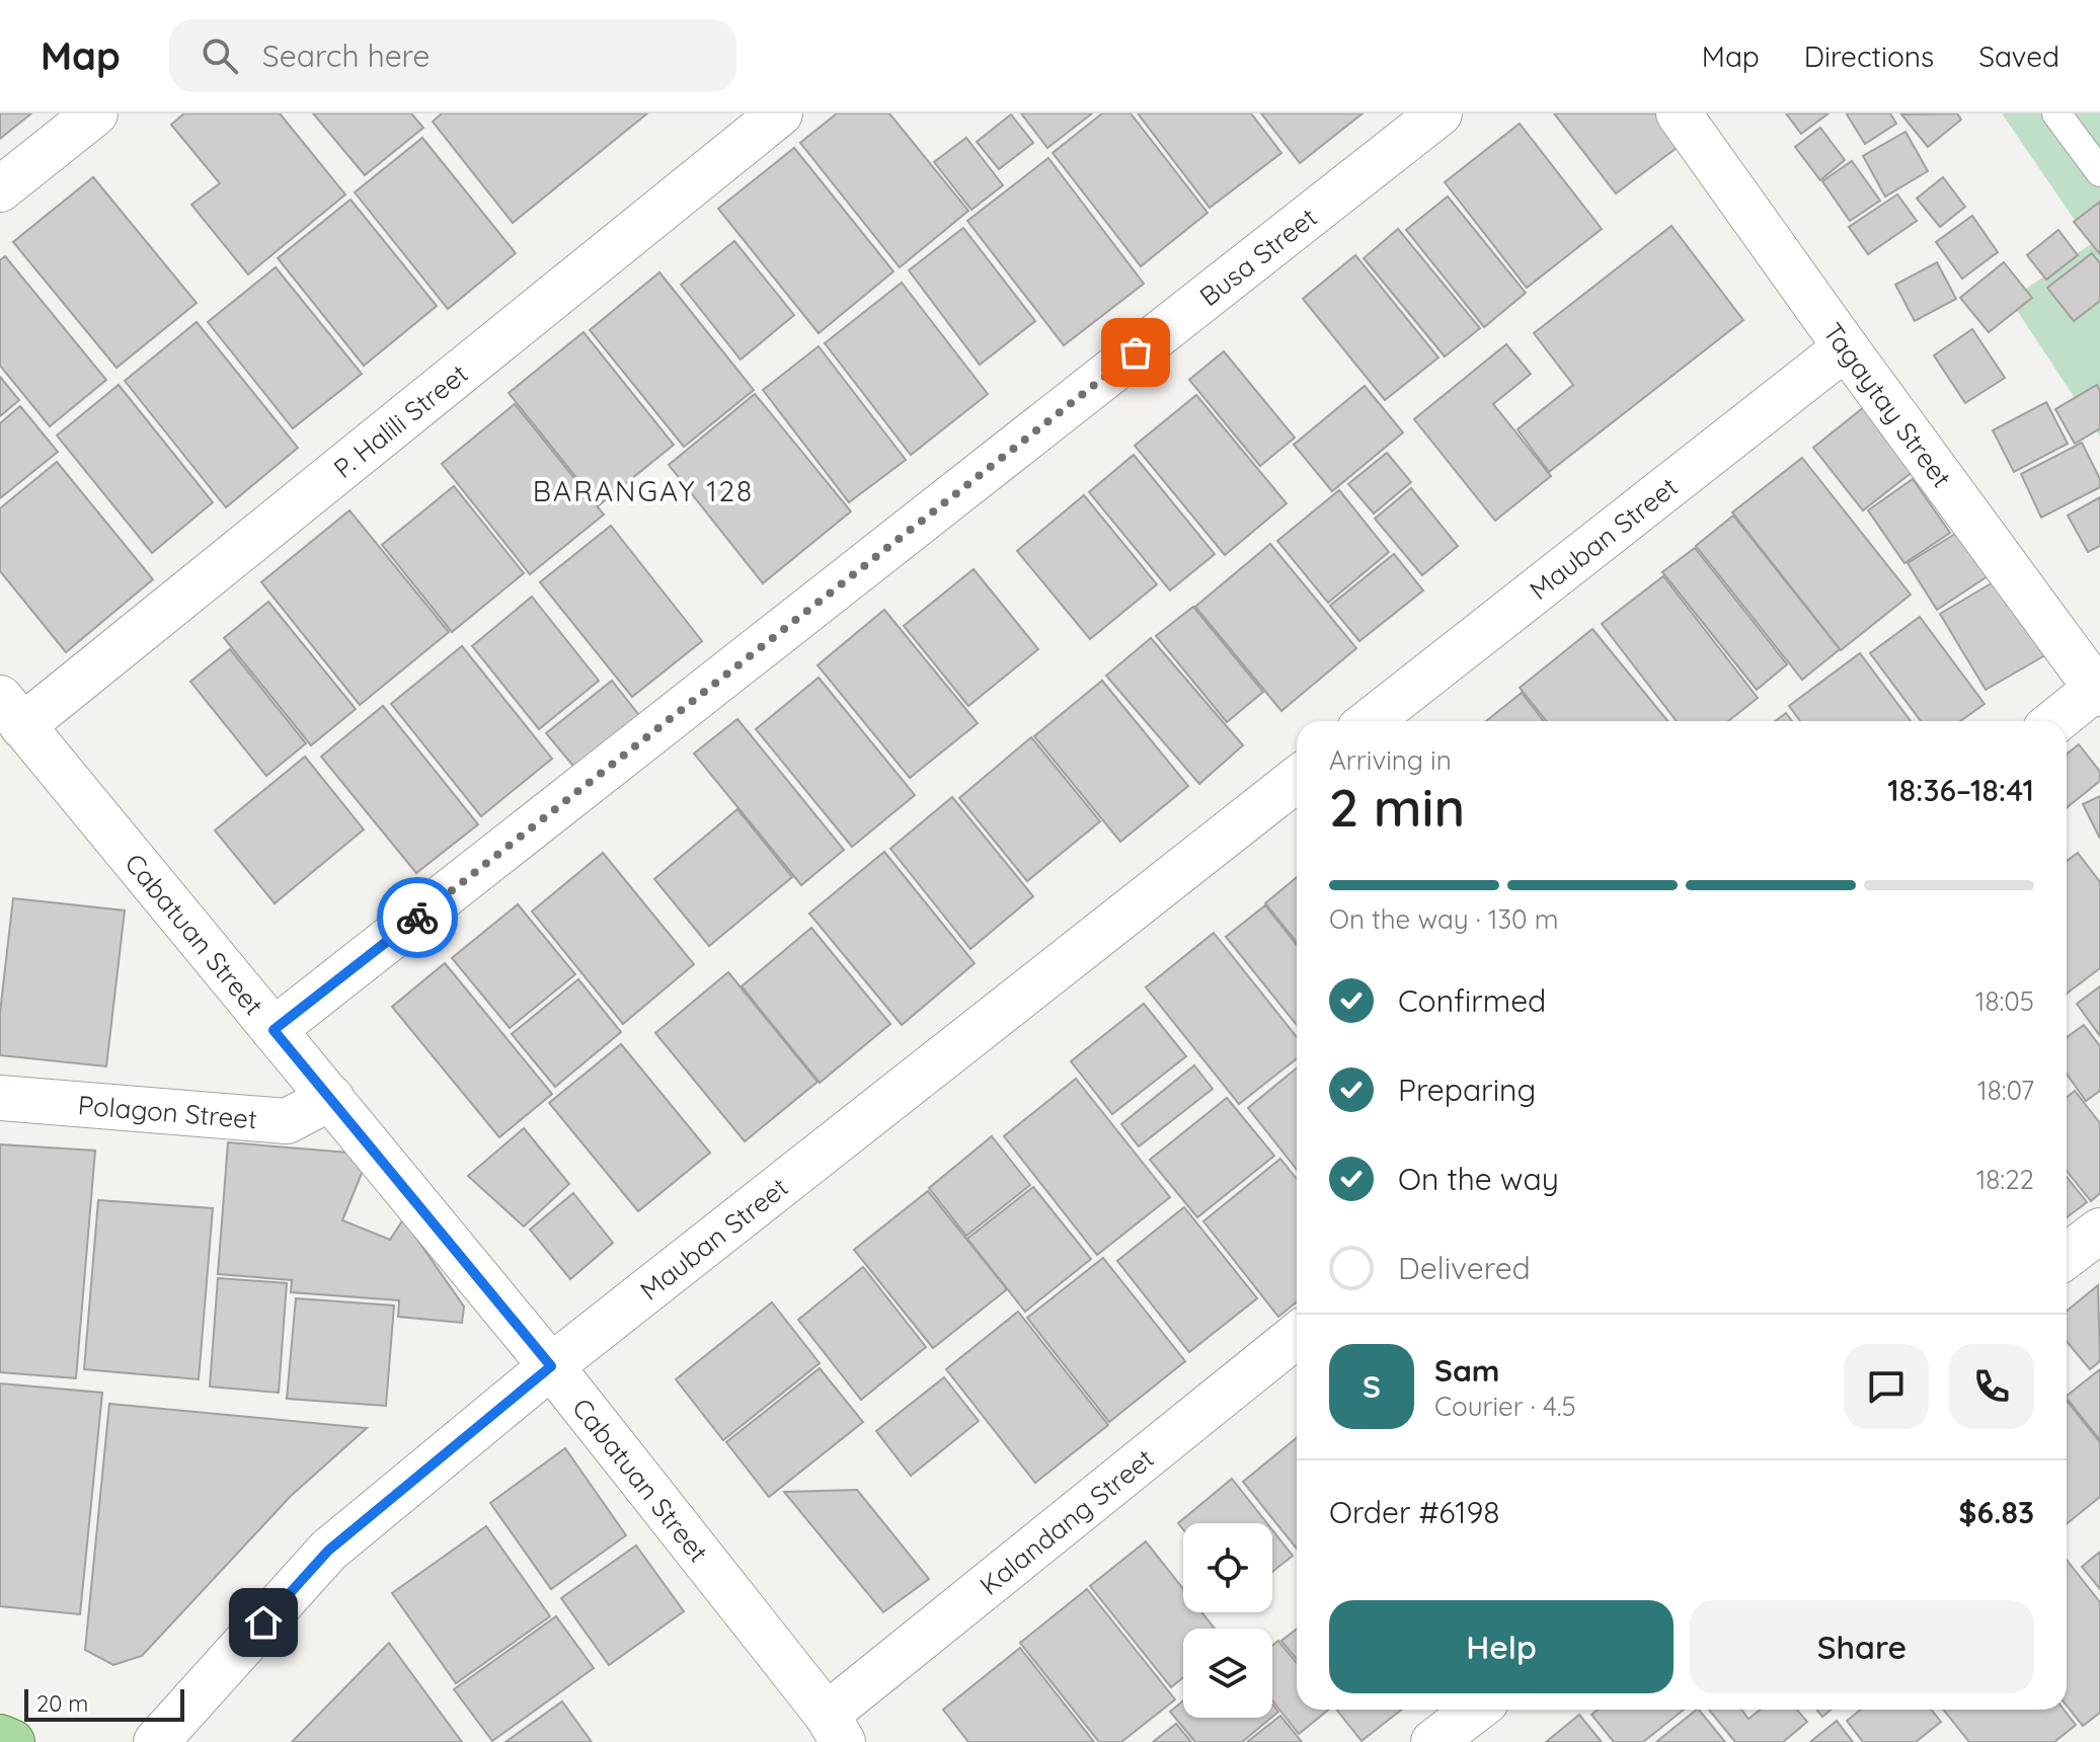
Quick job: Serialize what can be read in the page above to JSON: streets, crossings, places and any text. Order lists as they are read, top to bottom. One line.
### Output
{"streets":{"street":["Busa Street","Tagaytay Street","P. Halili Street","Mauban Street","Cabatuan Street","Polagon Street","Kalandang Street"]},"crossings":[["Busa Street","Cabatuan Street"],["Tagaytay Street","Mauban Street"],["P. Halili Street","Cabatuan Street"],["Mauban Street","Cabatuan Street"],["Cabatuan Street","Polagon Street"],["Cabatuan Street","Kalandang Street"]],"districts":["BARANGAY 128"],"scale_bar":"20 m","page":{"header":"Map","search":"Search here","nav":["Map","Directions","Saved"],"heading":["2 min","Arriving in","18:36–18:41"],"panel":["Sam","Courier · 4.5","Order #6198","$6.83"],"bar":"On the way · 130 m","list":[["Confirmed","18:05"],["Preparing","18:07"],["On the way","18:22"],"Delivered"],"round":"S","buttons":["Help","Share"],"scale":"20 m"}}
